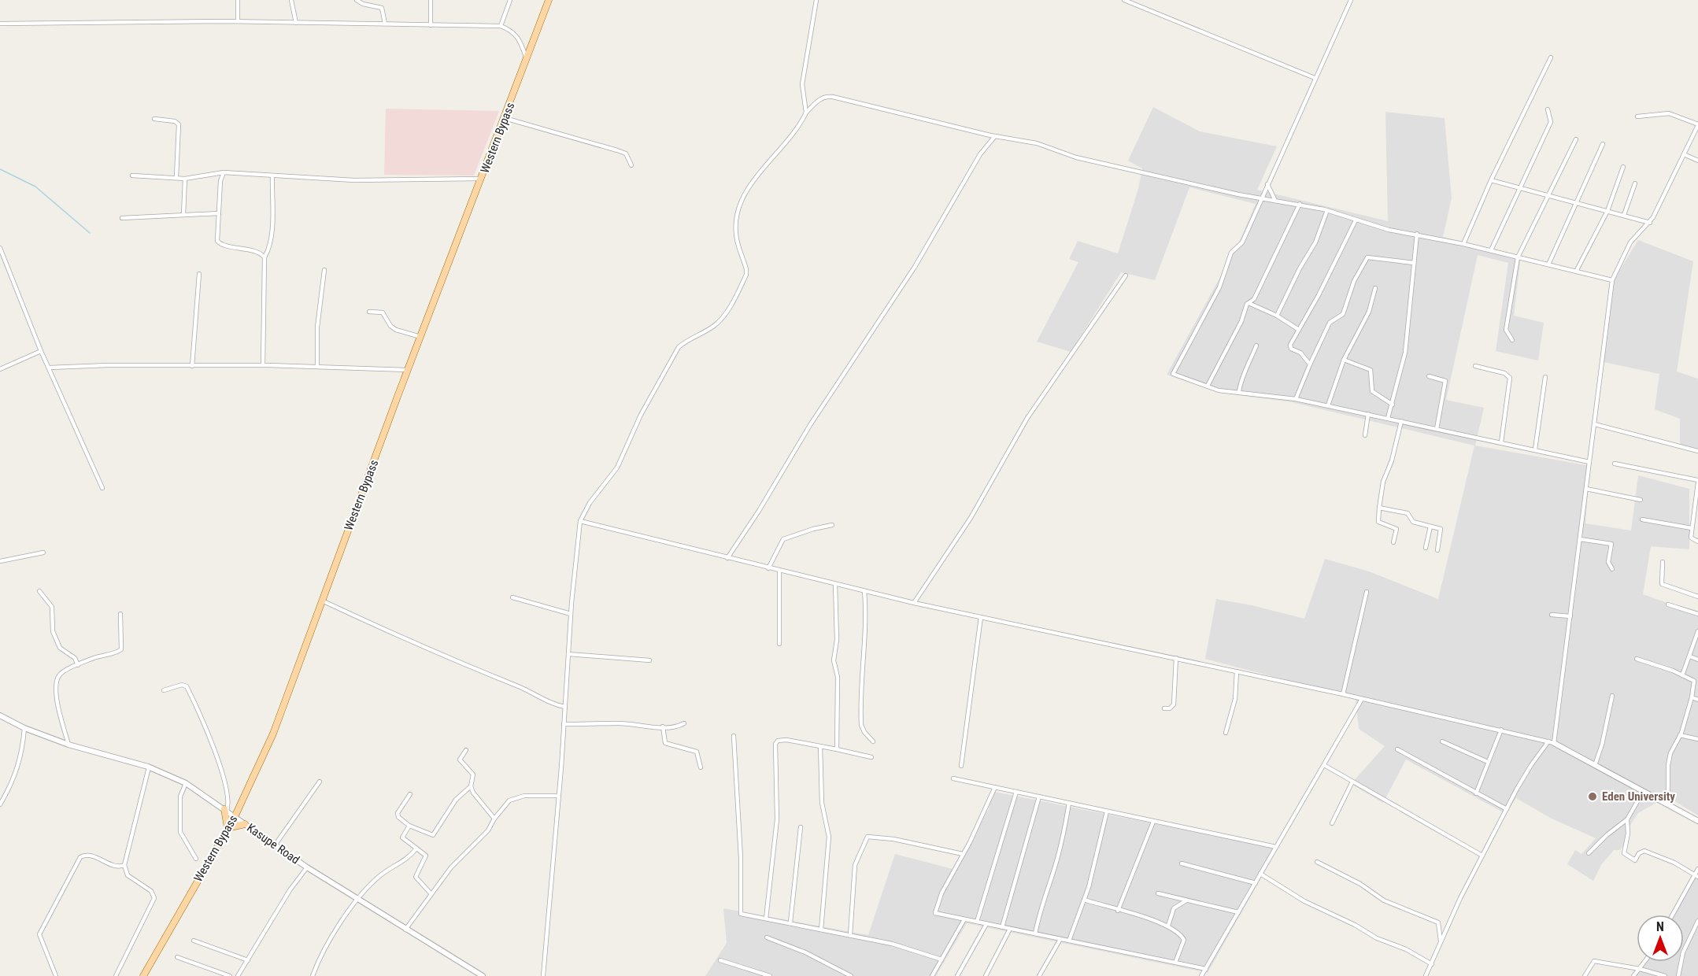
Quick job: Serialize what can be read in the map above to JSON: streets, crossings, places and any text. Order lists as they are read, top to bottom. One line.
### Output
{"streets":{"main road":["Western Bypass"],"street":["Kasupe Road"]},"crossings":[["Western Bypass","Kasupe Road"]],"places":["Eden University"],"north":"top"}
